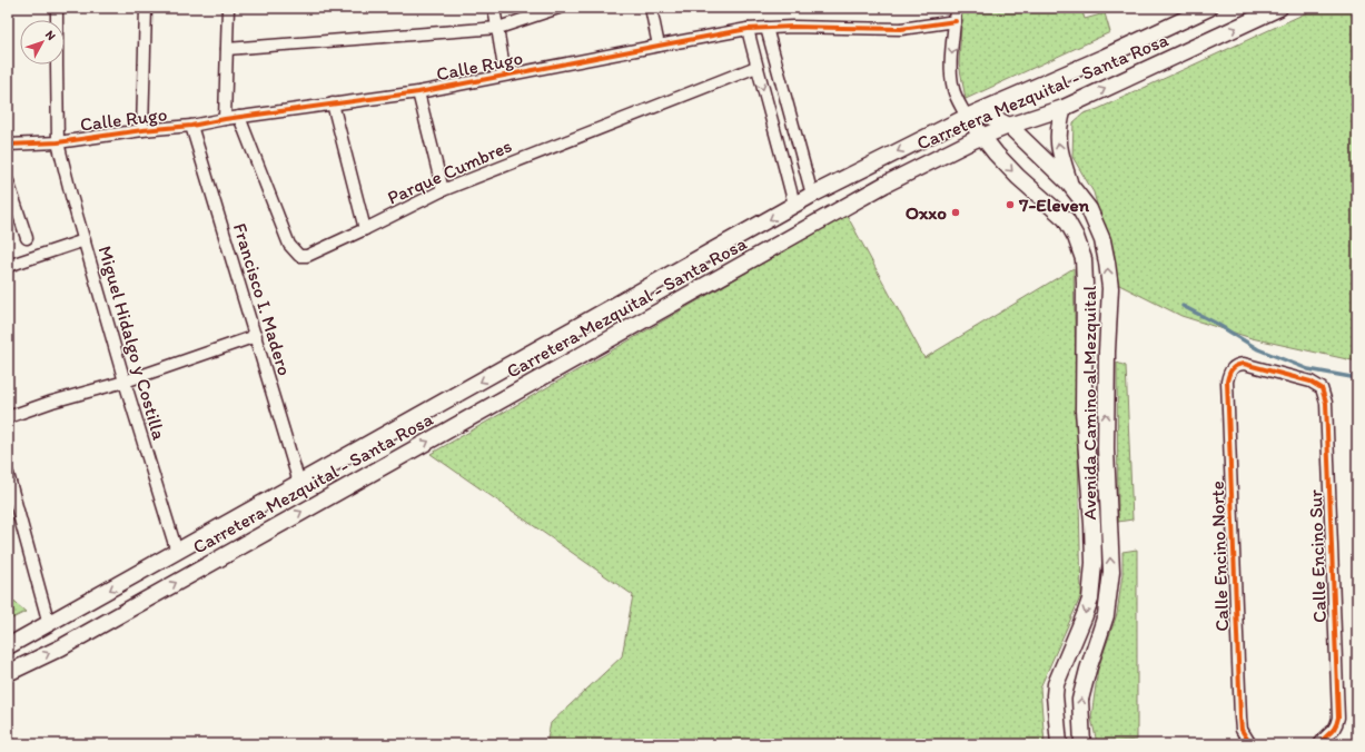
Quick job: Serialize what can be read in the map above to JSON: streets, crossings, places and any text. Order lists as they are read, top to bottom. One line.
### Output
{"streets":{"main road":["Carretera Mezquital - Santa Rosa","Avenida Camino al Mezquital"],"street":["Calle Rugo","Parque Cumbres","Francisco I. Madero","Miguel Hidalgo y Costilla","Calle Encino Norte","Calle Encino Sur"]},"crossings":[["Calle Rugo","Parque Cumbres"],["Calle Rugo","Francisco I. Madero"],["Calle Rugo","Miguel Hidalgo y Costilla"],["Carretera Mezquital - Santa Rosa","Francisco I. Madero"],["Carretera Mezquital - Santa Rosa","Miguel Hidalgo y Costilla"],["Carretera Mezquital - Santa Rosa","Avenida Camino al Mezquital"],["Calle Encino Norte","Calle Encino Sur"]],"places":["7-Eleven","Oxxo"],"north":"top right"}
